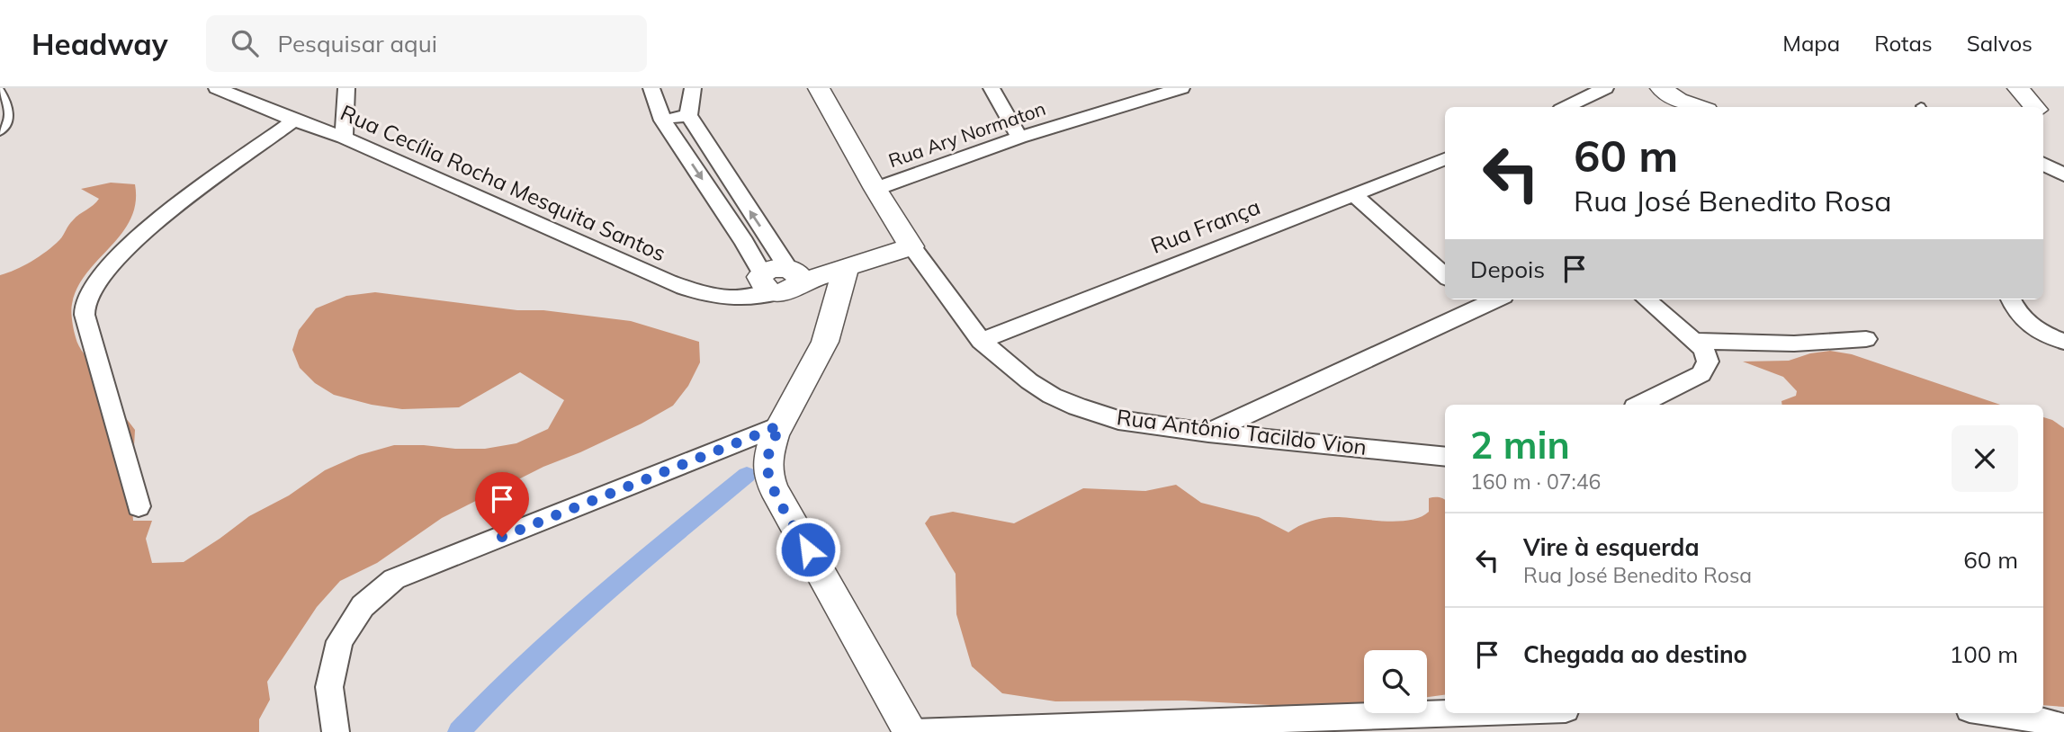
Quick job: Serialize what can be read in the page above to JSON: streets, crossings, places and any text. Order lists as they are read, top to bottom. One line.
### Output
{"streets":{"street":["Rua Ary Normaton","Rua Cecília Rocha Mesquita Santos","Rua França","Rua Antônio Tacildo Vion"]},"crossings":[["Rua Ary Normaton","Rua Antônio Tacildo Vion"],["Rua França","Rua Antônio Tacildo Vion"]],"page":{"header":"Headway","search":"Pesquisar aqui","nav":["Mapa","Rotas","Salvos"],"turn":["60 m","Rua José Benedito Rosa"],"then":"Depois","heading":["2 min","160 m · 07:46"],"list":[{"name":"Vire à esquerda","note":"Rua José Benedito Rosa","value":"60 m"},{"name":"Chegada ao destino","value":"100 m"}]}}
